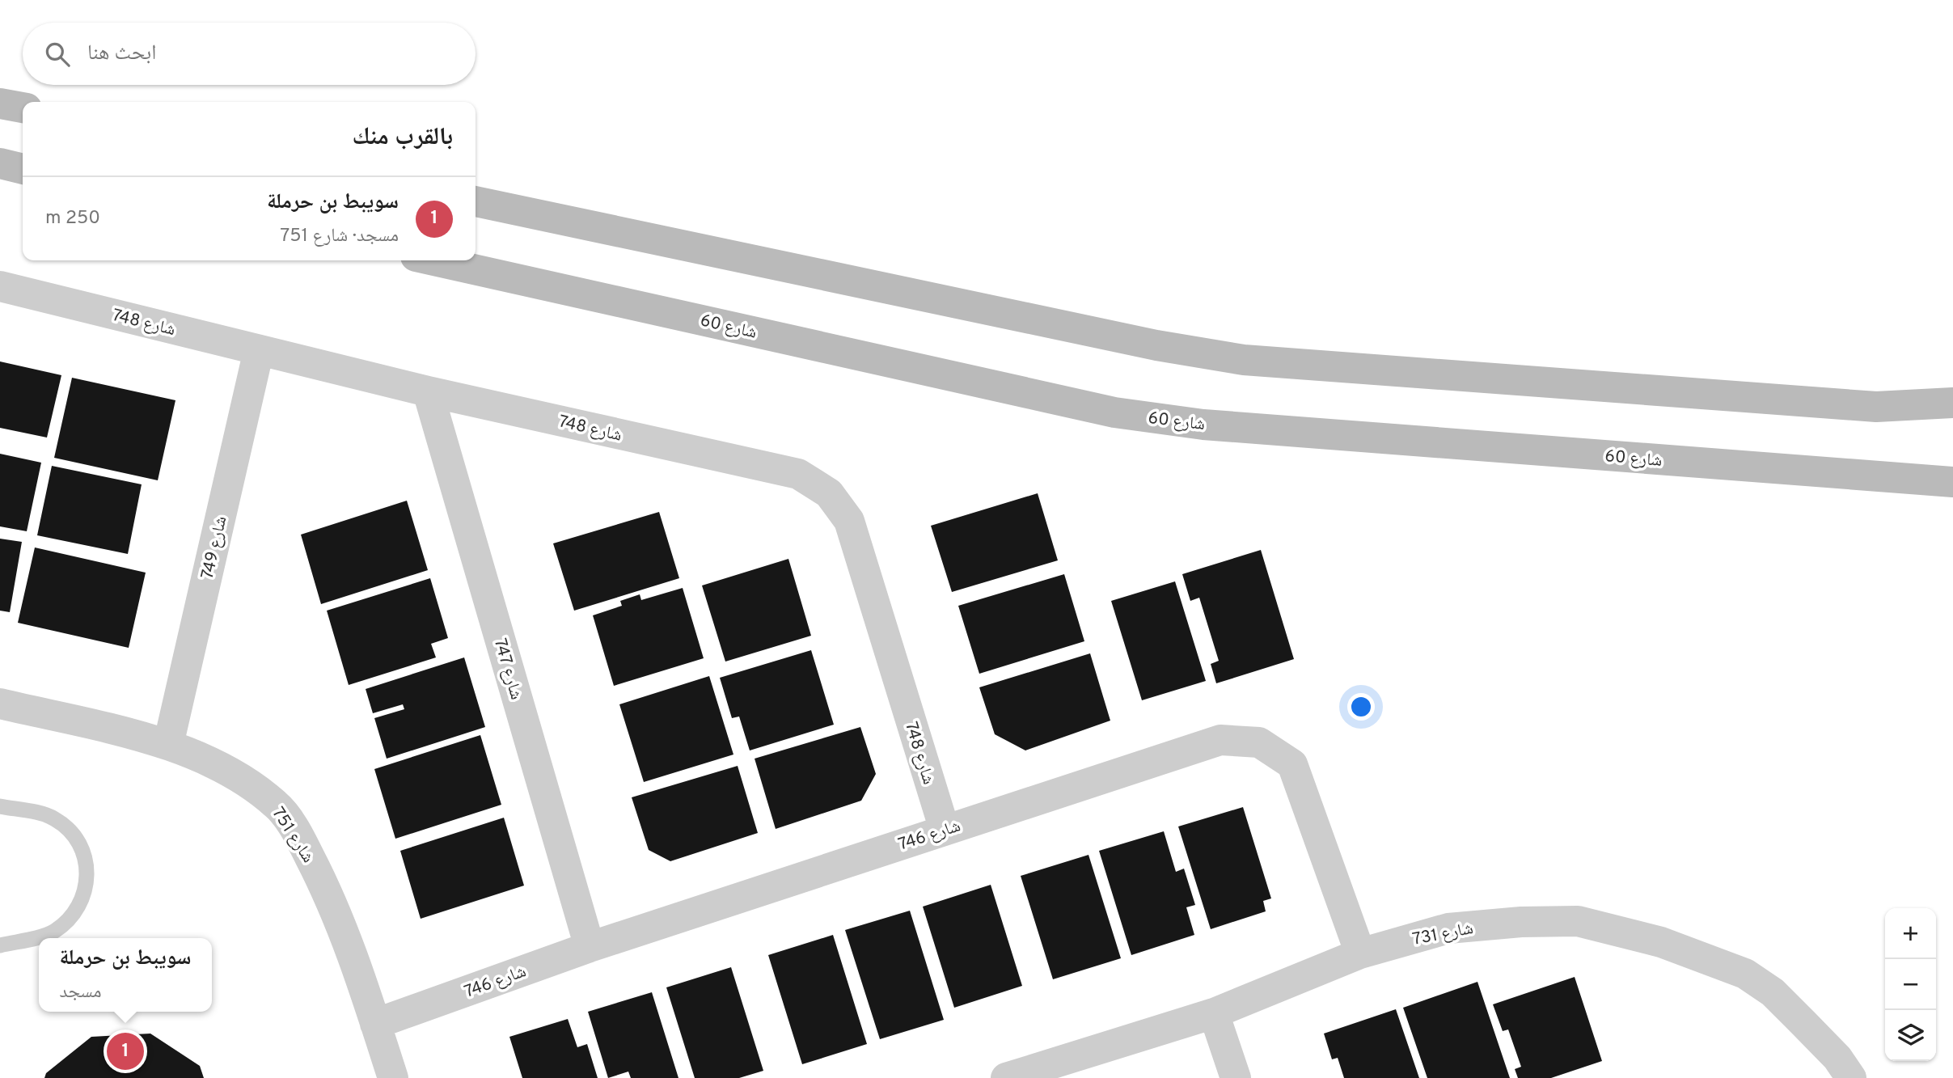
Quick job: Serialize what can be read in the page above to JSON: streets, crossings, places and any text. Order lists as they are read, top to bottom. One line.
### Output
{"streets":{"main road":["شارع 60"],"street":["شارع 748","شارع 749","شارع 747","شارع 751","شارع 746","شارع 731"]},"crossings":[["شارع 748","شارع 749"],["شارع 748","شارع 747"],["شارع 748","شارع 746"],["شارع 749","شارع 751"],["شارع 747","شارع 746"],["شارع 751","شارع 746"],["شارع 746","شارع 731"]],"page":{"search":"ابحث هنا","heading":"بالقرب منك","list":[{"mark":"1","name":"سويبط بن حرملة","note":"مسجد · شارع 751","value":"250 m"}],"map_buttons":["+","−"],"popup":["سويبط بن حرملة","مسجد"],"pins":"1"}}
